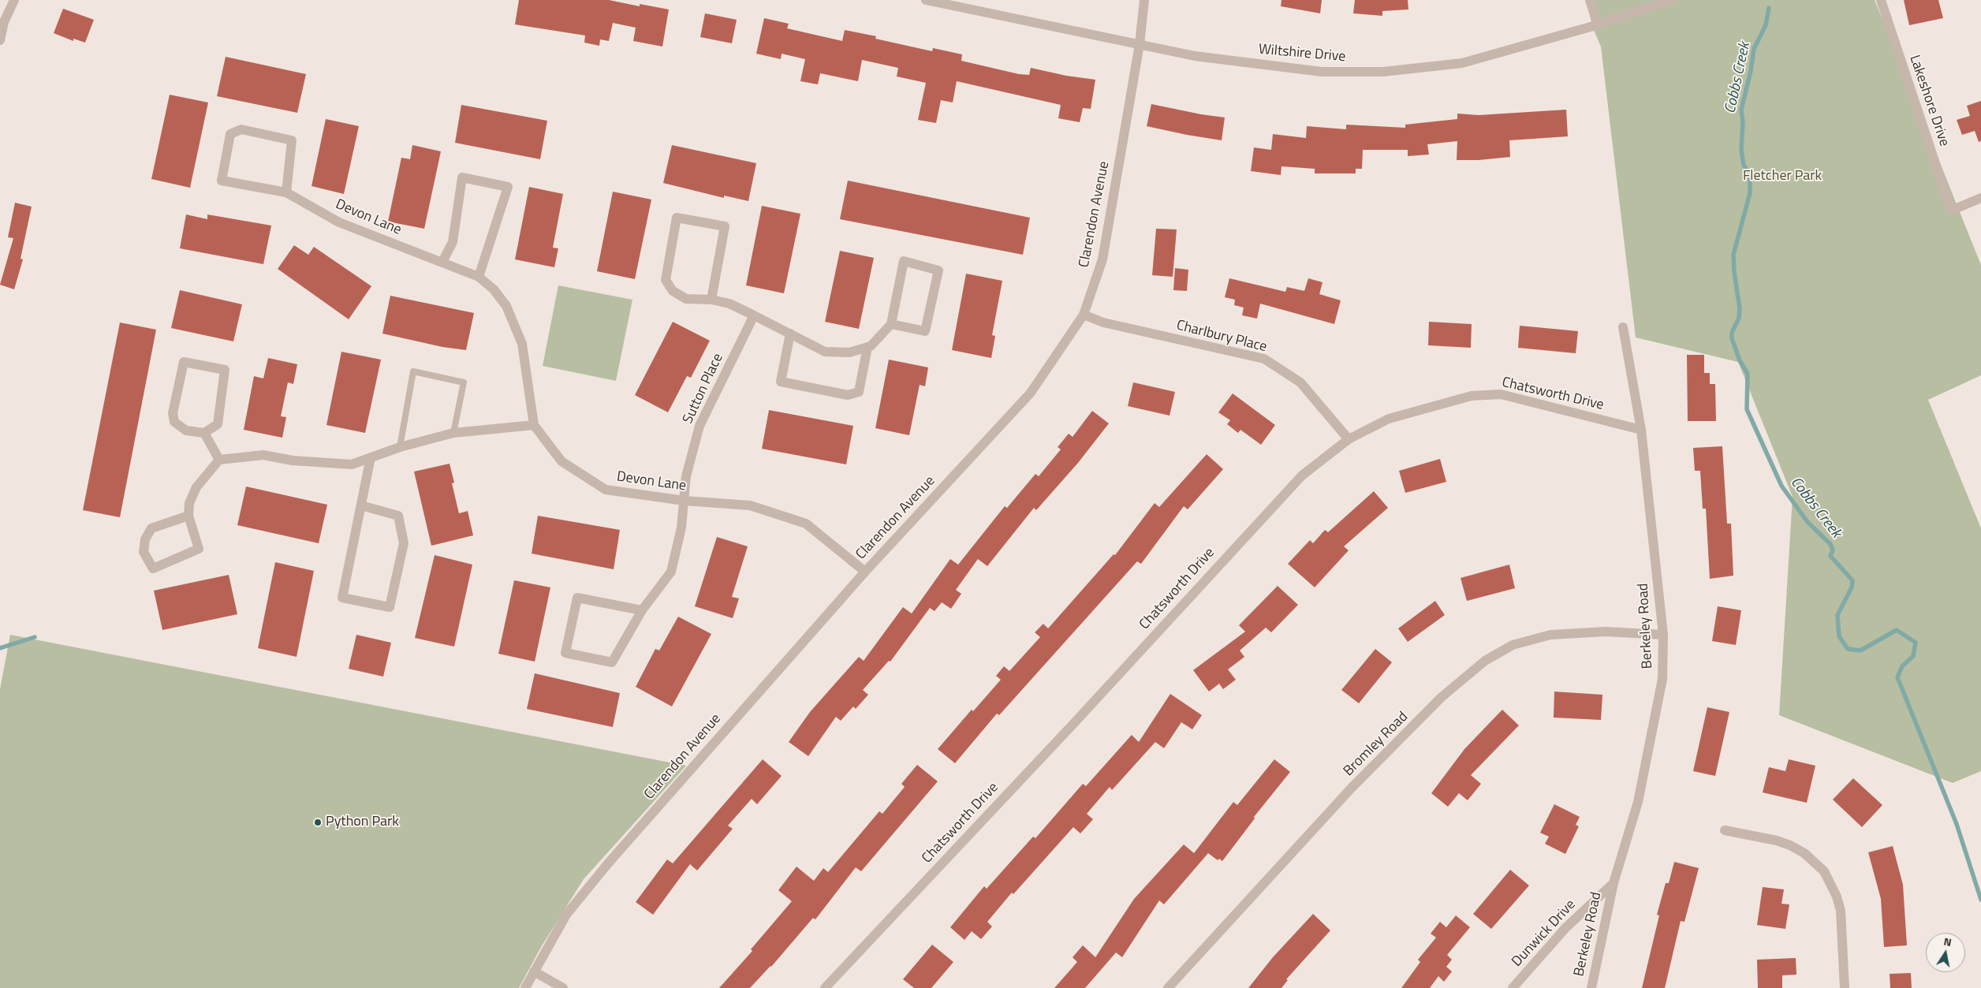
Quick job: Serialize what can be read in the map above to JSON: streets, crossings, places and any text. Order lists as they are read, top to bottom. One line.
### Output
{"streets":{"street":["Wiltshire Drive","Lakeshore Drive","Clarendon Avenue","Devon Lane","Charlbury Place","Sutton Place","Chatsworth Drive","Berkeley Road","Bromley Road","Dunwick Drive"]},"crossings":[["Wiltshire Drive","Clarendon Avenue"],["Clarendon Avenue","Devon Lane"],["Clarendon Avenue","Charlbury Place"],["Devon Lane","Sutton Place"],["Charlbury Place","Chatsworth Drive"],["Chatsworth Drive","Berkeley Road"],["Berkeley Road","Bromley Road"],["Berkeley Road","Dunwick Drive"]],"water":["Cobbs Creek"],"parks":["Fletcher Park"],"places":["Python Park"],"north":"top"}
